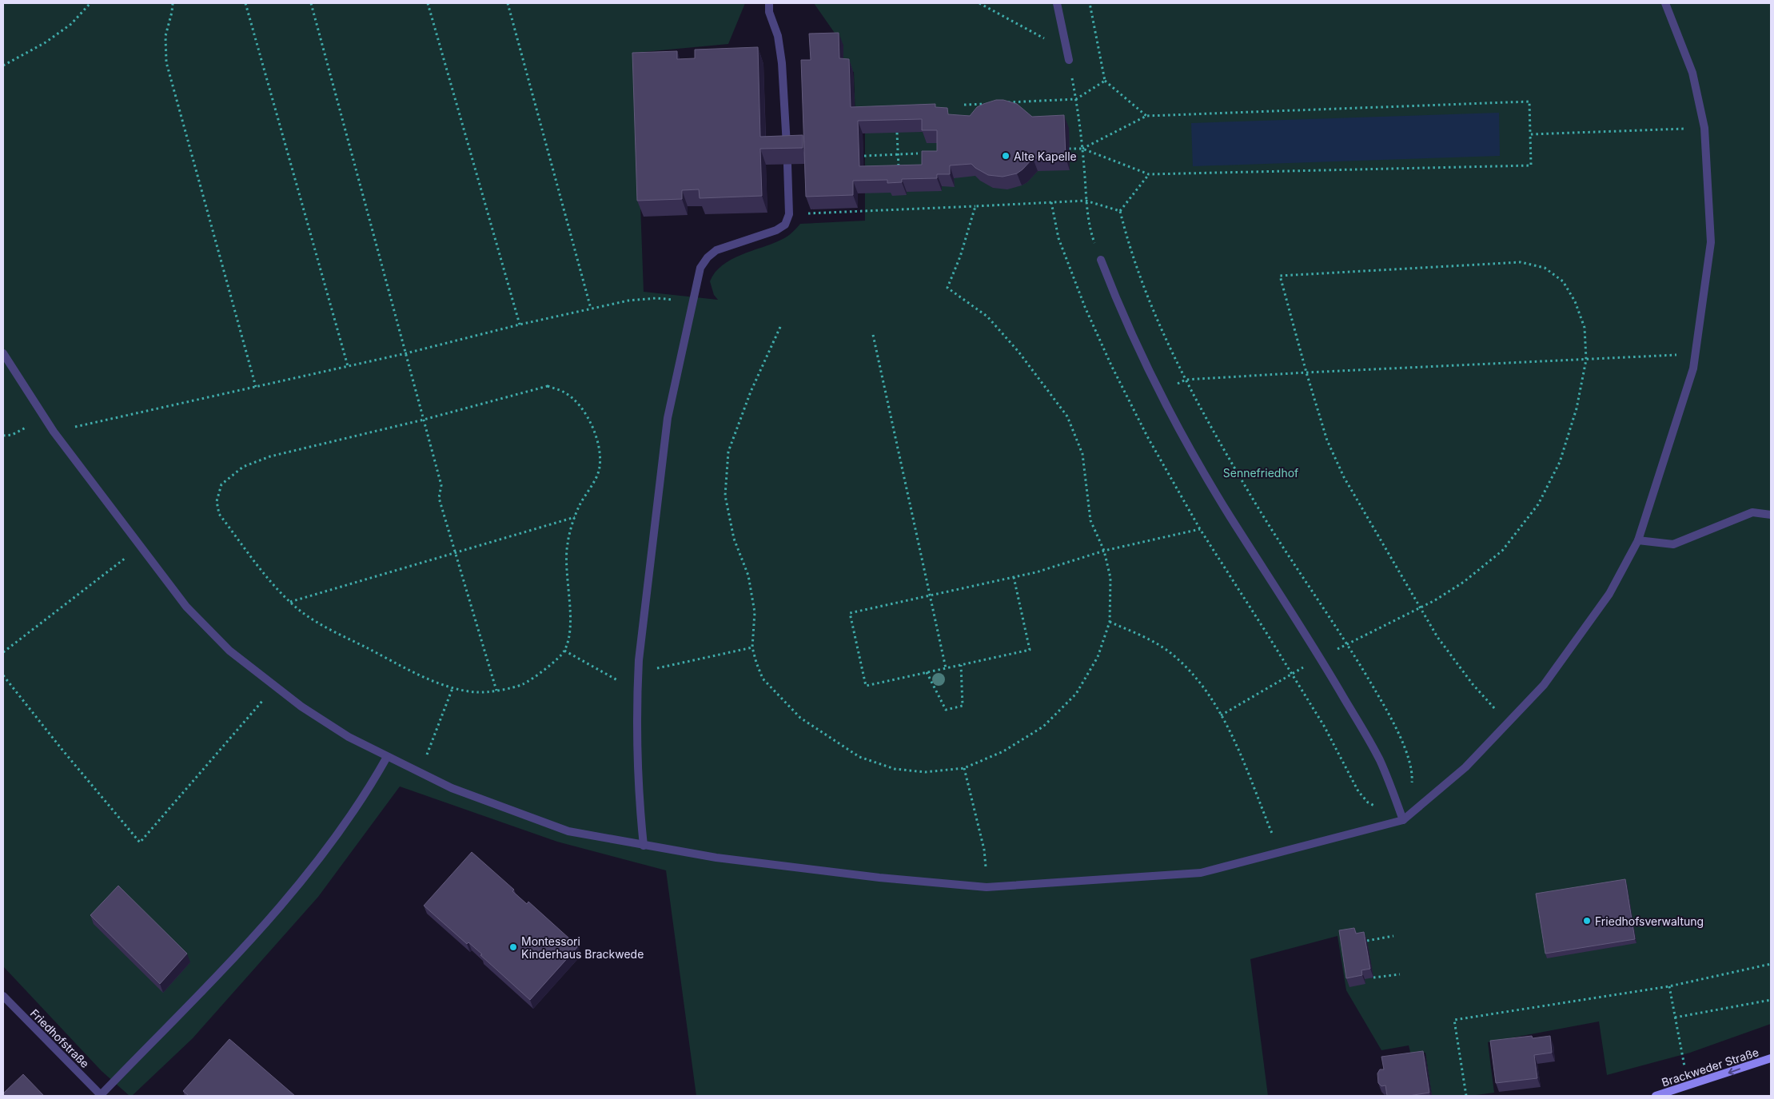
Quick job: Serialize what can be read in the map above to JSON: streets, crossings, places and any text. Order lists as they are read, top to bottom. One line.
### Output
{"streets":{"main road":["Brackweder Straße"],"street":["Friedhofstraße"]},"one_way":["Brackweder Straße"],"parks":["Sennefriedhof"],"places":["Alte Kapelle","Friedhofsverwaltung","Montessori Kinderhaus Brackwede"]}
